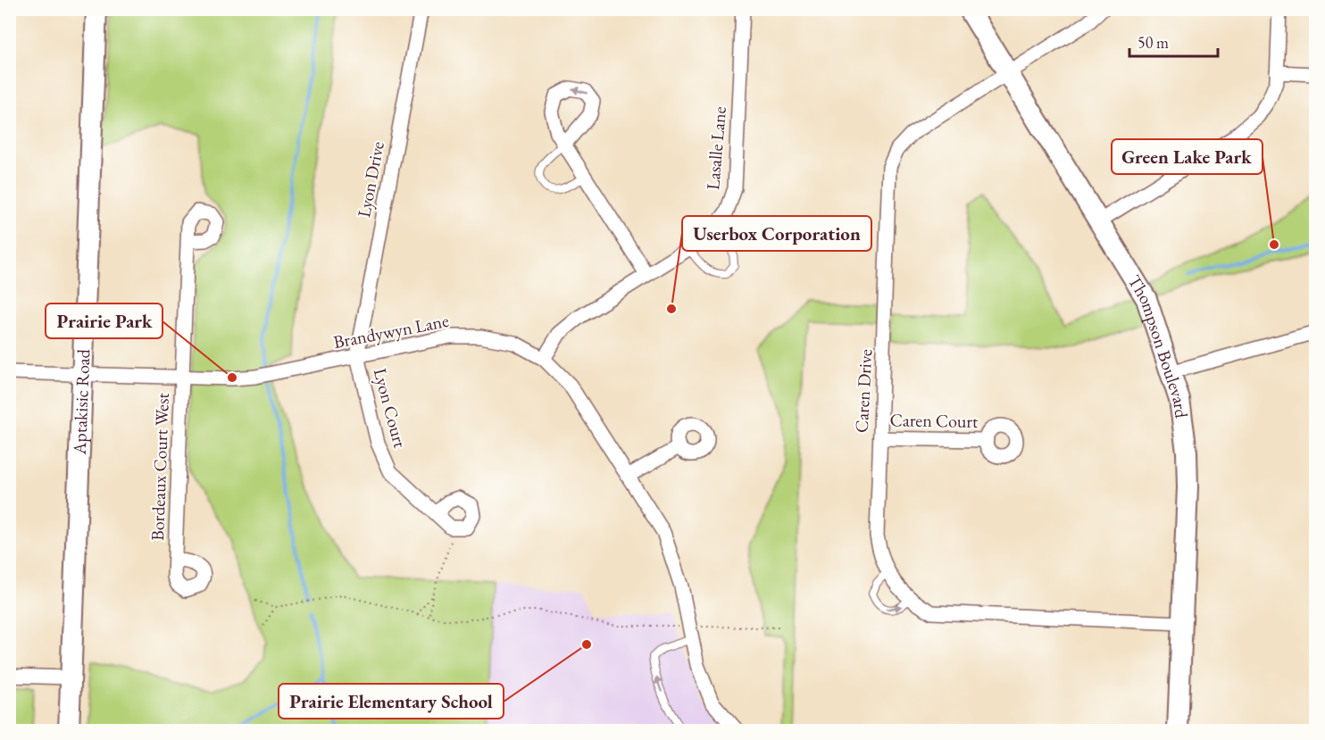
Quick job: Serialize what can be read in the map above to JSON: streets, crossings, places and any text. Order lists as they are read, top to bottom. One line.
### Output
{"streets":{"street":["Lasalle Lane","Lyon Drive","Brandywyn Lane","Thompson Boulevard","Caren Drive","Aptakisic Road","Lyon Court","Caren Court","Bordeaux Court West"]},"crossings":[["Lasalle Lane","Brandywyn Lane"],["Lyon Drive","Brandywyn Lane"],["Lyon Drive","Lyon Court"],["Brandywyn Lane","Aptakisic Road"],["Brandywyn Lane","Lyon Court"],["Brandywyn Lane","Bordeaux Court West"],["Thompson Boulevard","Caren Drive"],["Caren Drive","Caren Court"]],"places":["Green Lake Park","Userbox Corporation","Prairie Park","Prairie Elementary School"],"scale_bar":"50 m"}
